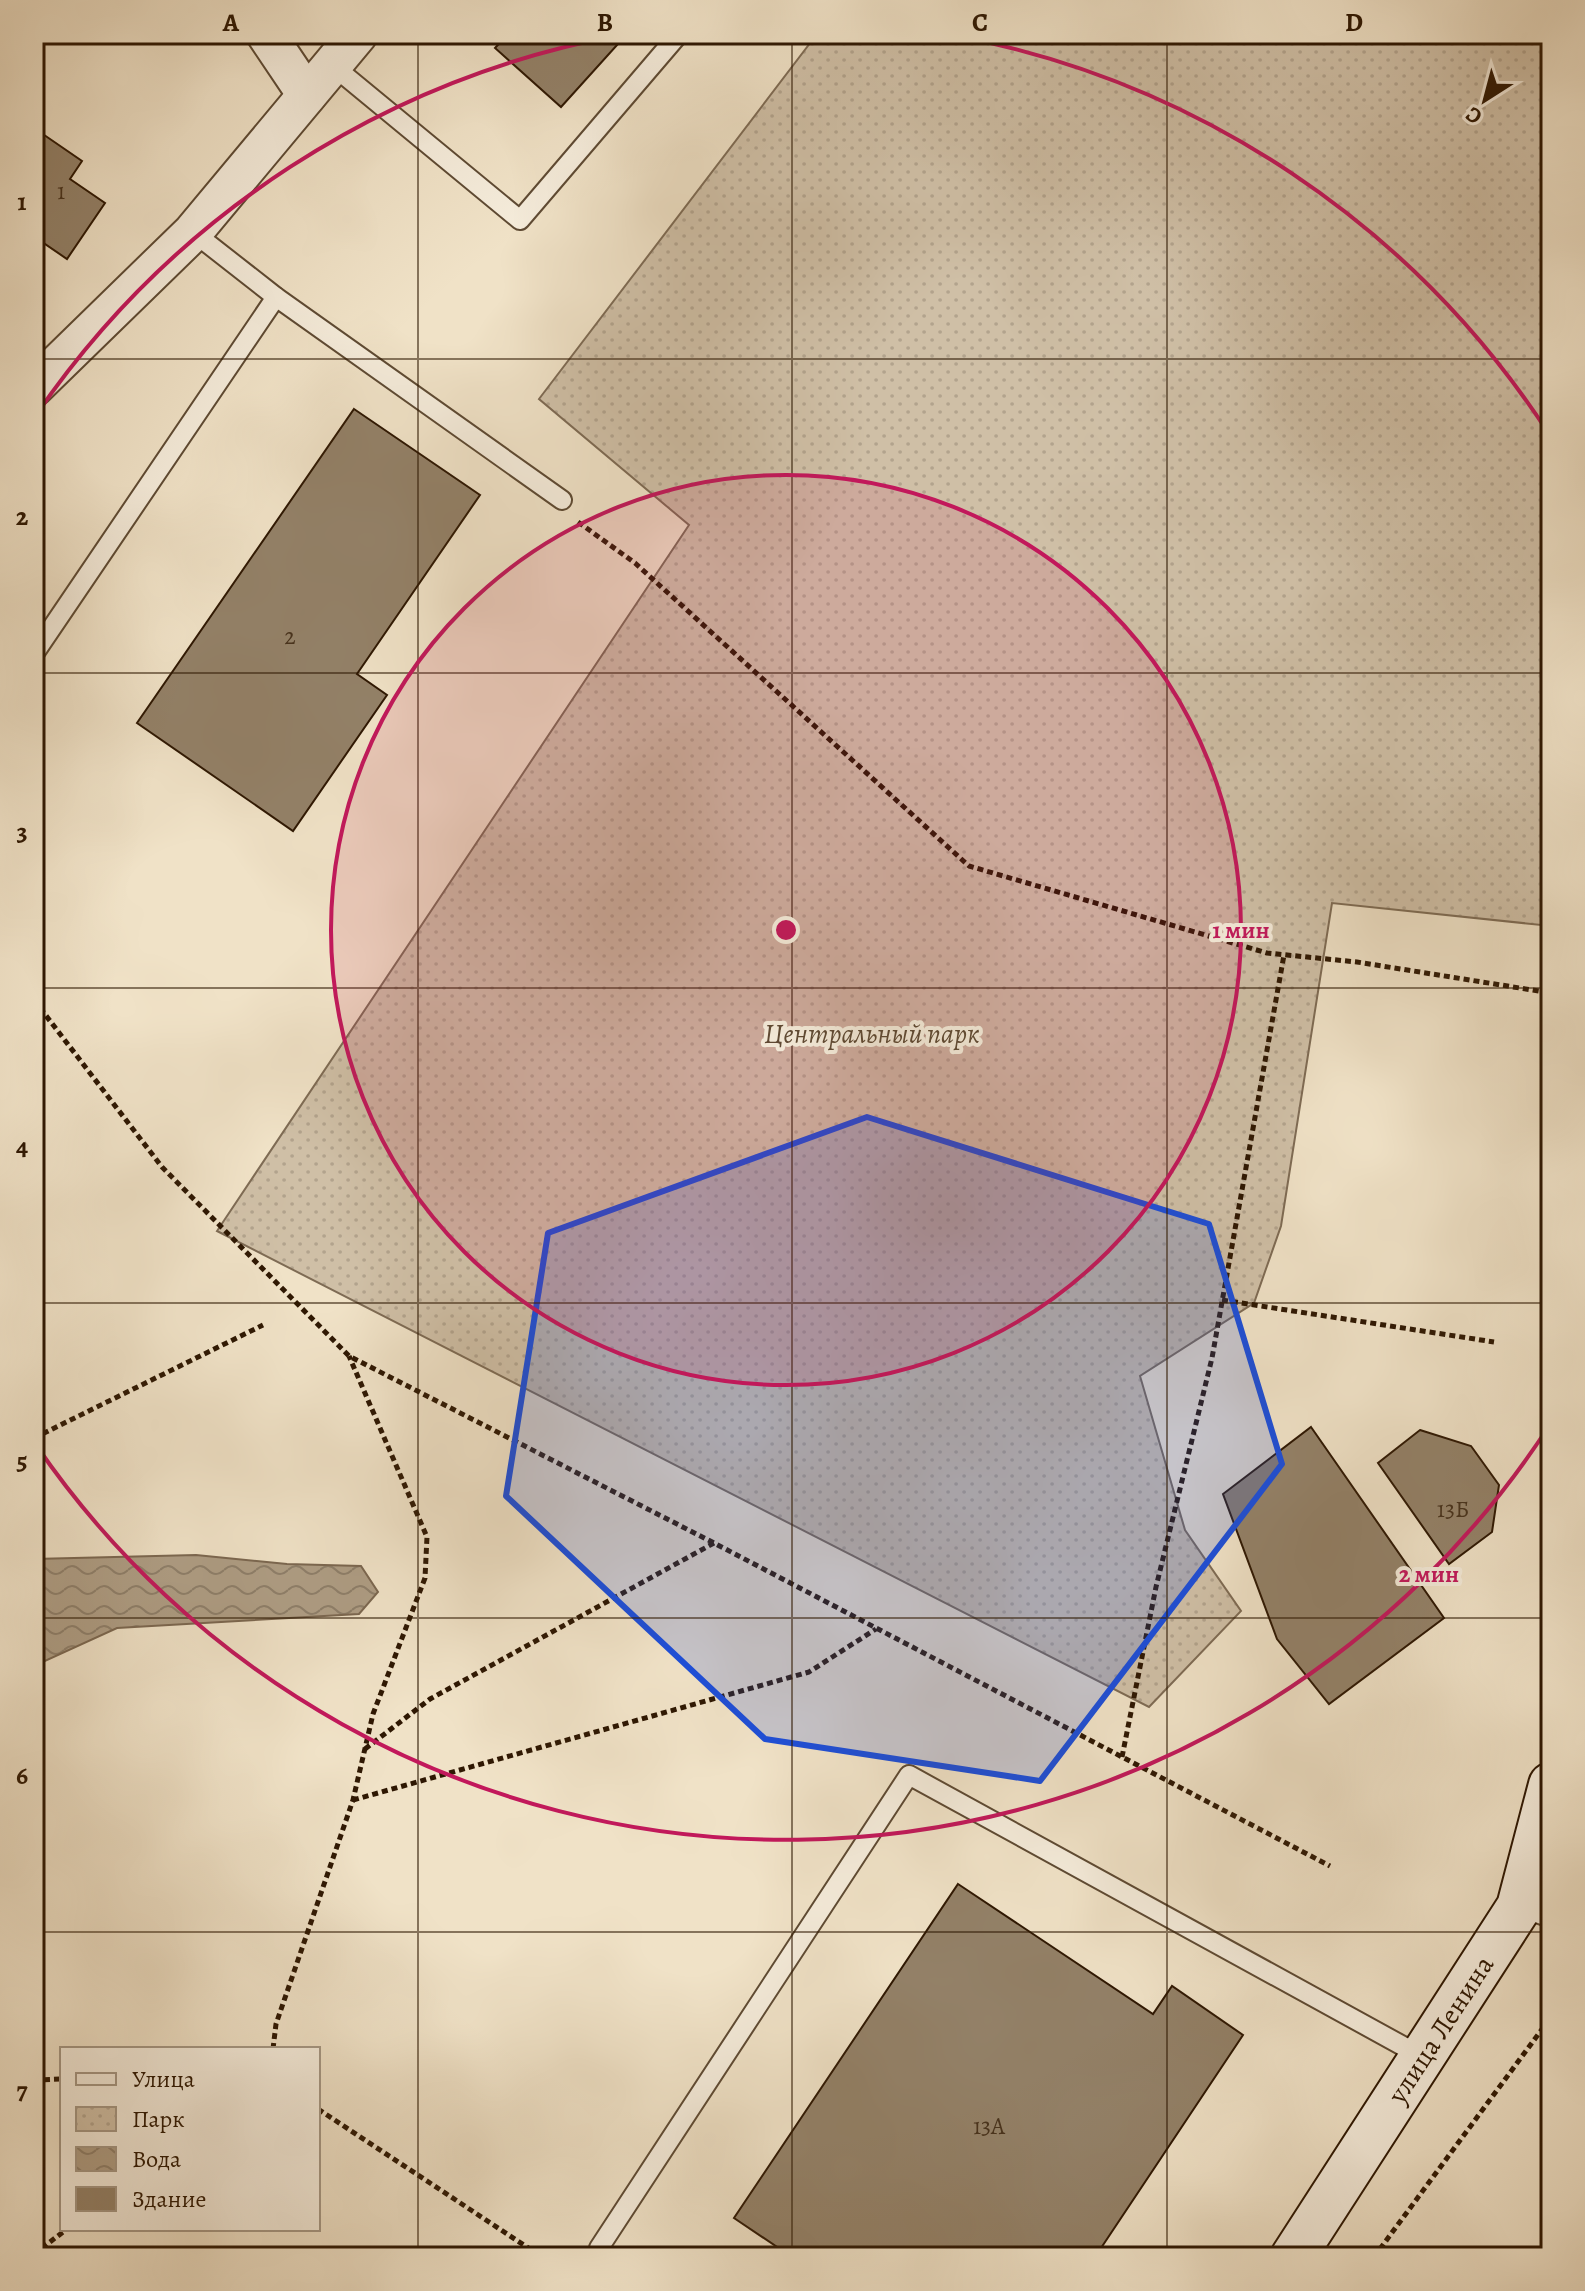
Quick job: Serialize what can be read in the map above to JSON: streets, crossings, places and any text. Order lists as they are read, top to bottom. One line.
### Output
{"streets":{"main road":["улица Ленина"]},"parks":["Центральный парк"],"house_numbers":["1","2","13Б","13А"],"legend":["Улица","Парк","Вода","Здание"],"north":"bottom left","grid":{"columns":["A","B","C","D"],"rows":["1","2","3","4","5","6","7"]},"rings":["1 мин","2 мин"]}
